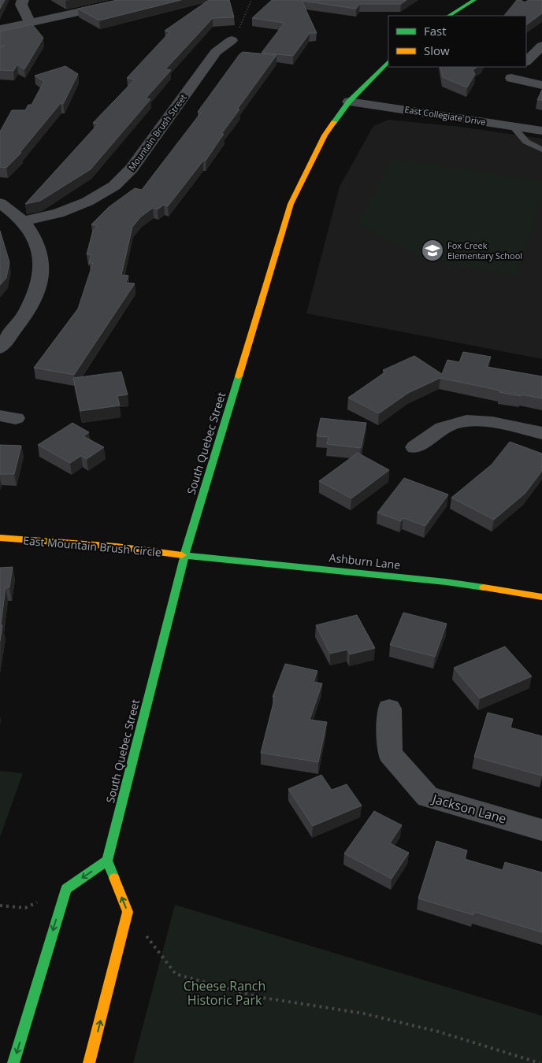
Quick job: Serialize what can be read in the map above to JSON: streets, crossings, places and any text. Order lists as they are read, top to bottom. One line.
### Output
{"streets":{"main road":["South Quebec Street","East Mountain Brush Circle","Ashburn Lane"],"street":["East Collegiate Drive","Mountain Brush Street","Jackson Lane"]},"crossings":[["East Collegiate Drive","South Quebec Street"],["South Quebec Street","East Mountain Brush Circle"],["South Quebec Street","Ashburn Lane"],["East Mountain Brush Circle","Ashburn Lane"]],"parks":["Cheese Ranch Historic Park"],"places":{"school or university":["Fox Creek Elementary School"]},"legend":["Fast","Slow"]}
